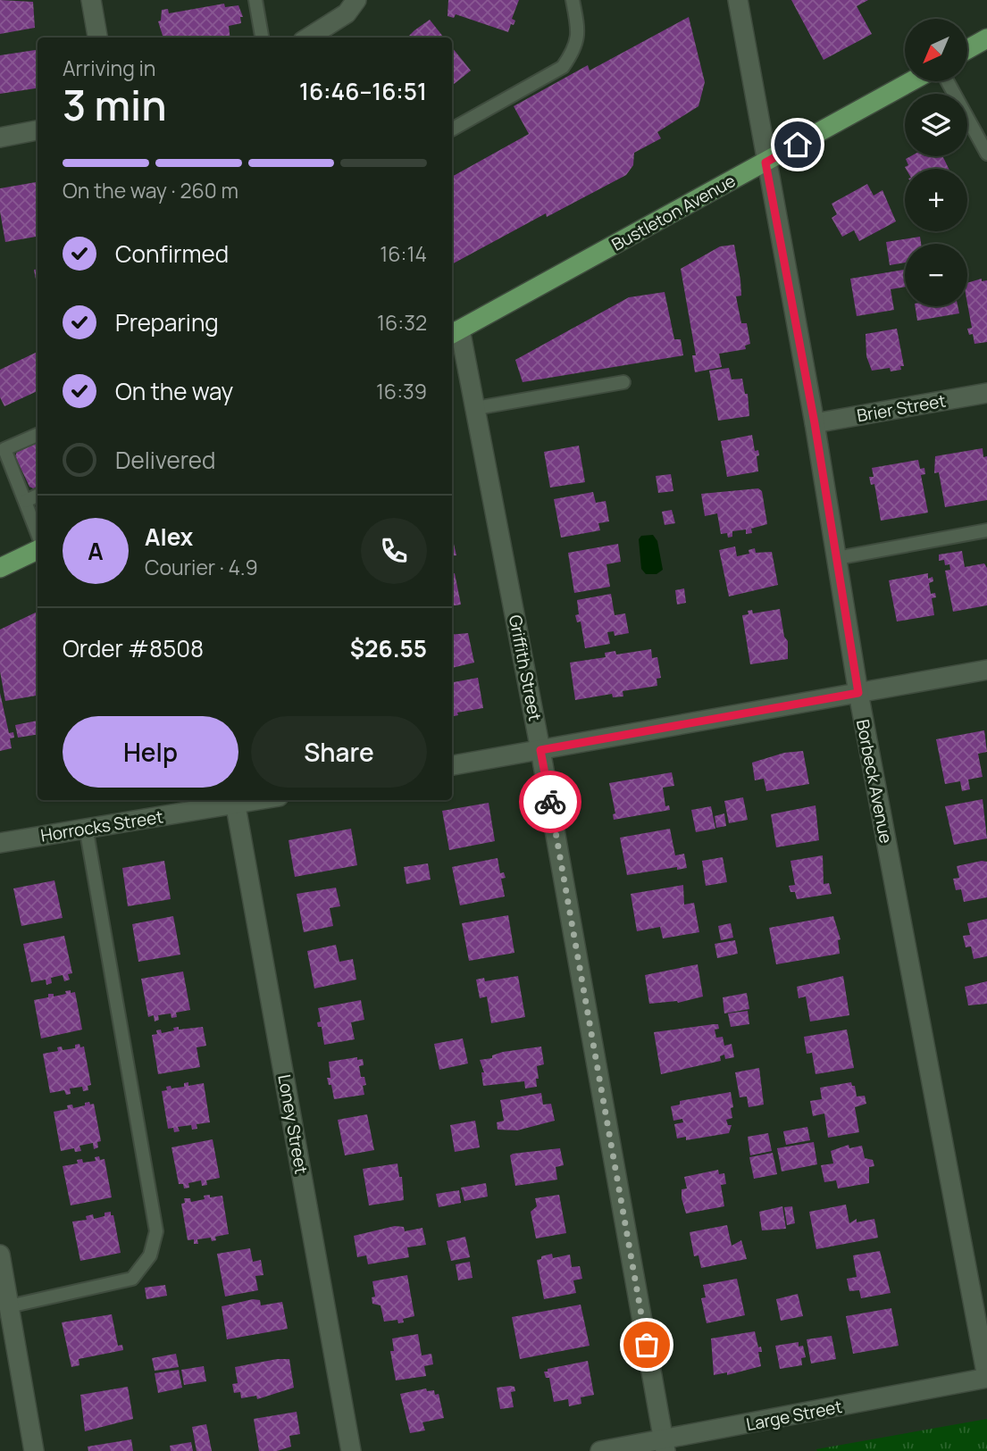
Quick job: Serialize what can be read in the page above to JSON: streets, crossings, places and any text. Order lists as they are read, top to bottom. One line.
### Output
{"streets":{"main road":["Bustleton Avenue"],"street":["Brier Street","Griffith Street","Borbeck Avenue","Horrocks Street","Loney Street","Large Street"]},"crossings":[["Bustleton Avenue","Griffith Street"],["Bustleton Avenue","Borbeck Avenue"],["Brier Street","Borbeck Avenue"],["Griffith Street","Large Street"],["Borbeck Avenue","Large Street"],["Horrocks Street","Loney Street"]],"north":"bottom left","page":{"map_buttons":["+","−"],"heading":["3 min","Arriving in","16:46–16:51"],"panel":["Alex","Courier · 4.9","Order #8508","$26.55"],"bar":"On the way · 260 m","list":[["Confirmed","16:14"],["Preparing","16:32"],["On the way","16:39"],"Delivered"],"round":"A","buttons":["Help","Share"]}}
